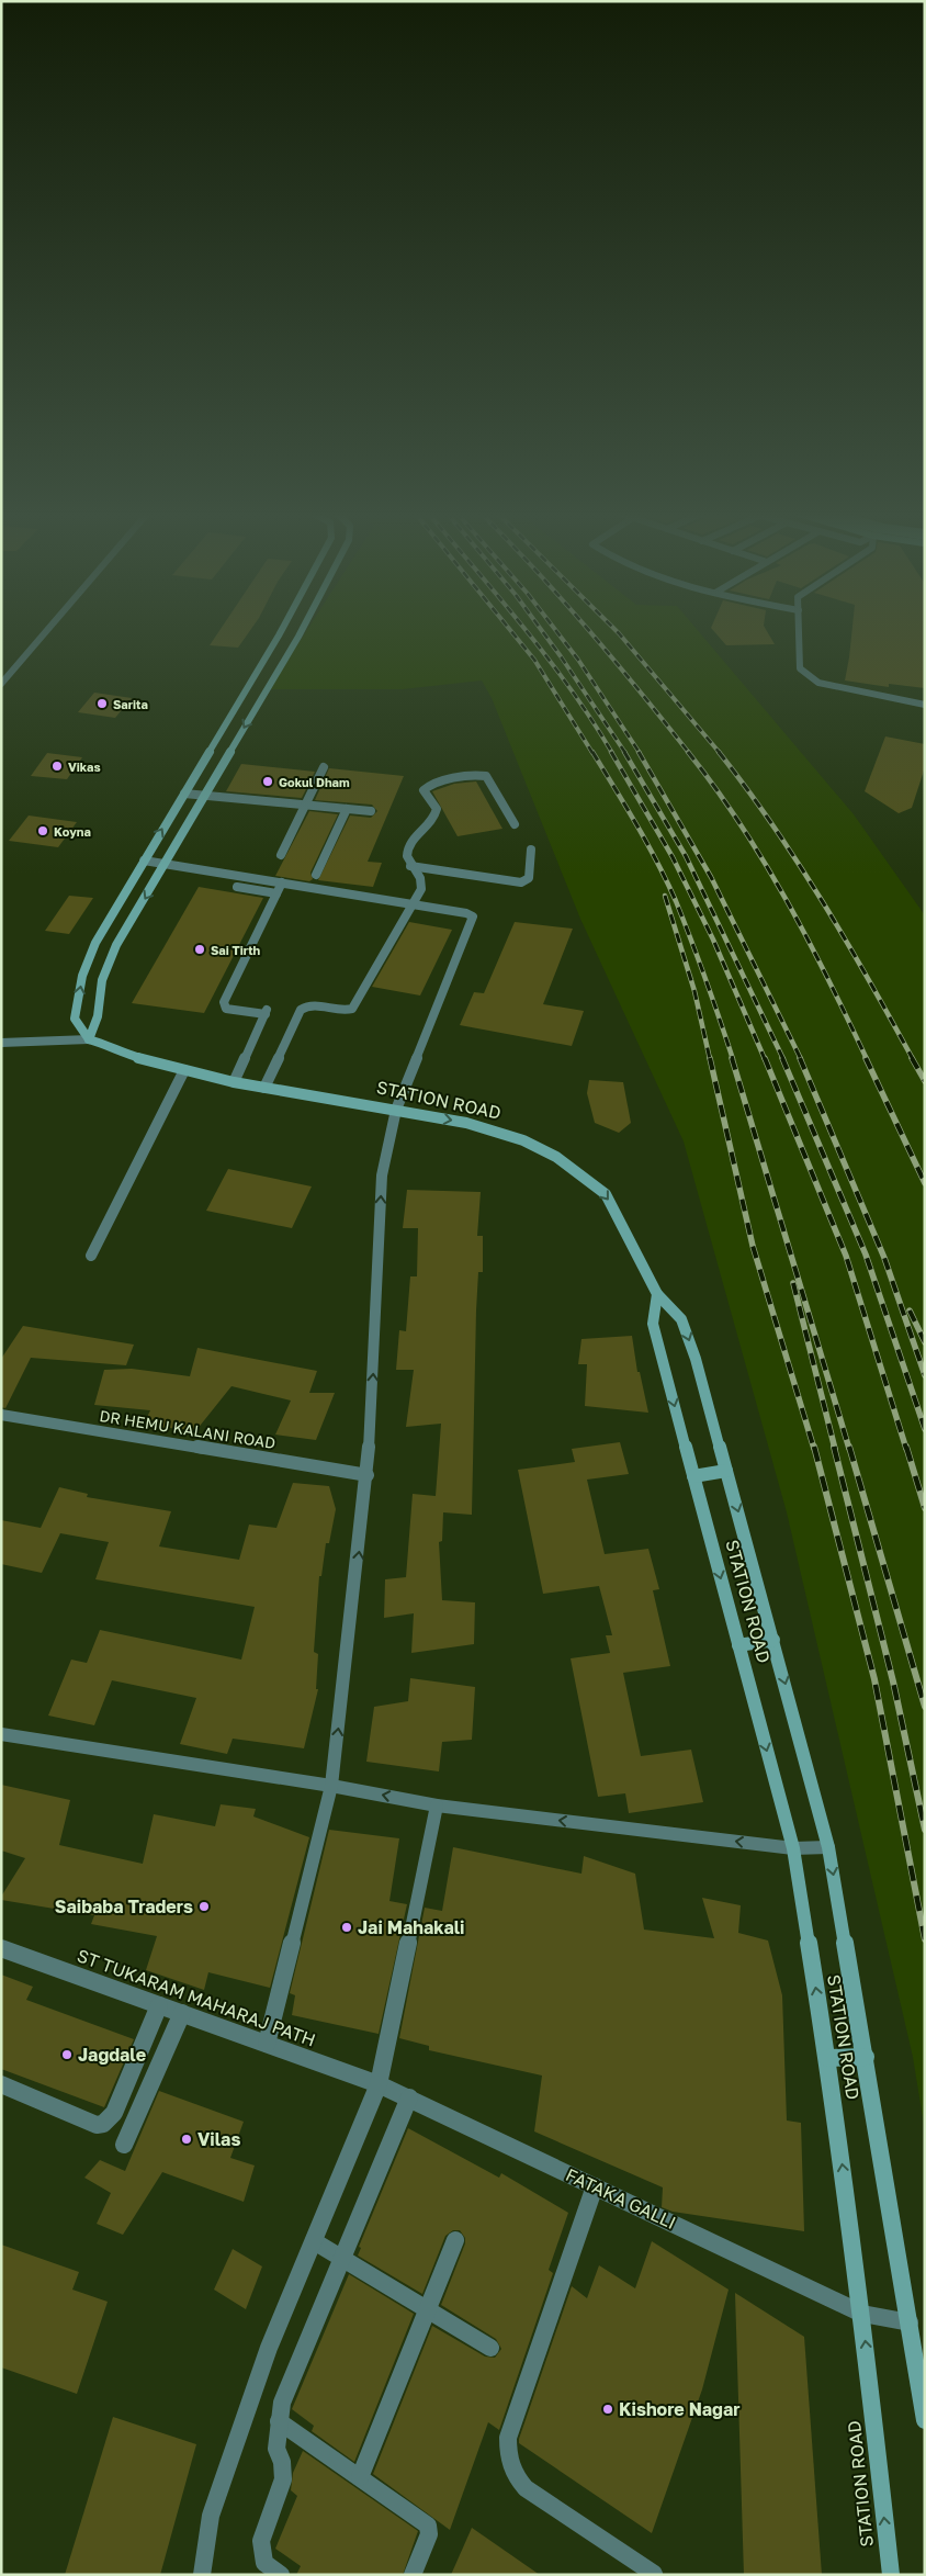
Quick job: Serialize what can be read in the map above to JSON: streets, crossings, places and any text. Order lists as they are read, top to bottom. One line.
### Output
{"streets":{"main road":["STATION ROAD"],"street":["DR HEMU KALANI ROAD","ST TUKARAM MAHARAJ PATH","FATAKA GALLI"]},"crossings":[["STATION ROAD","FATAKA GALLI"],["ST TUKARAM MAHARAJ PATH","FATAKA GALLI"]],"places":["Sarita","Vikas","Gokul Dham","Koyna","Sai Tirth","Saibaba Traders","Jai Mahakali","Jagdale","Vilas","Kishore Nagar"]}
